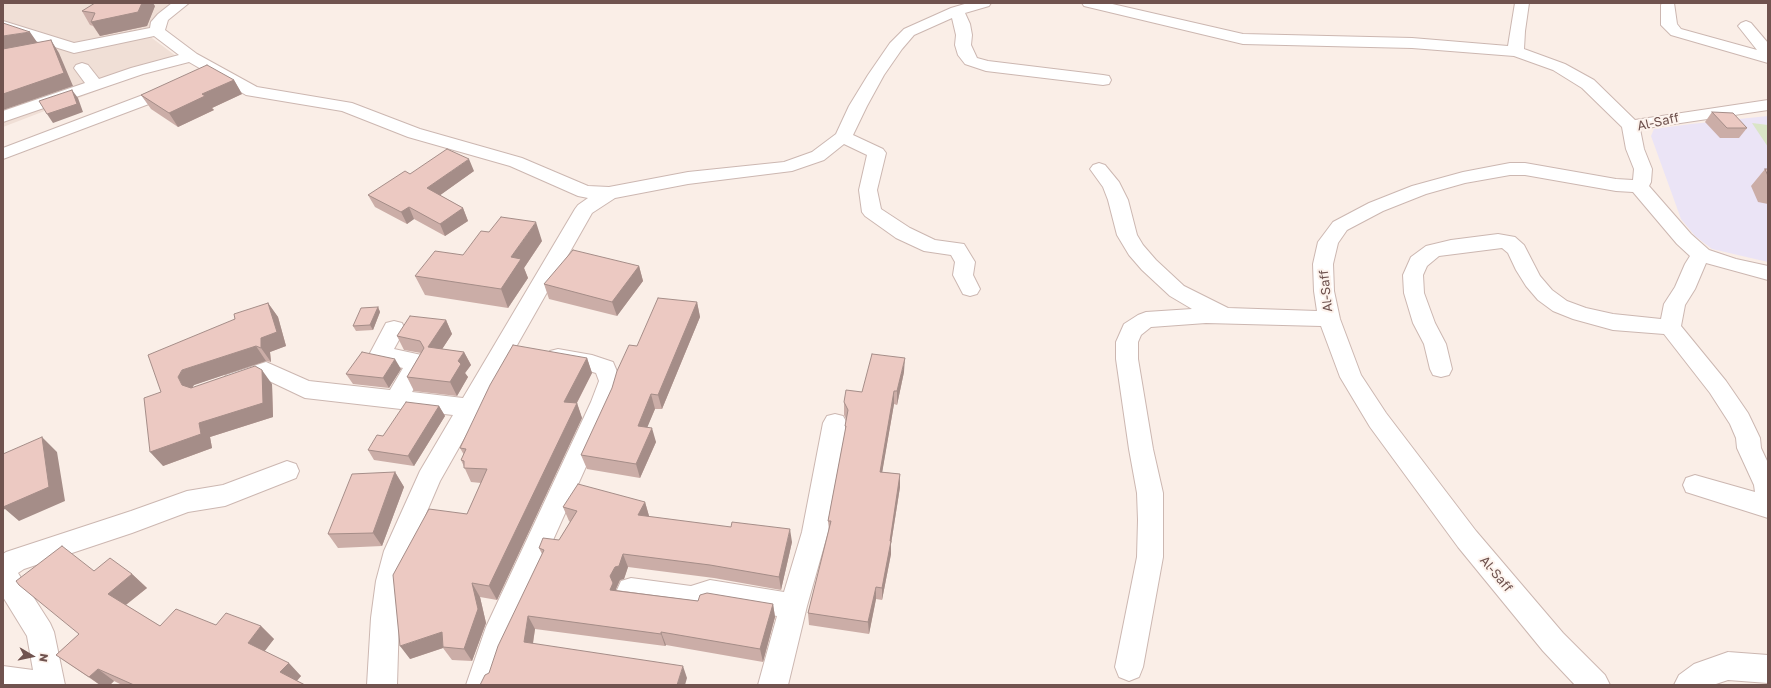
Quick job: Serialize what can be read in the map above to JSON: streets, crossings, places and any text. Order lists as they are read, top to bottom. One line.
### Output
{"streets":{"street":["Al-Saff"]},"north":"right"}
